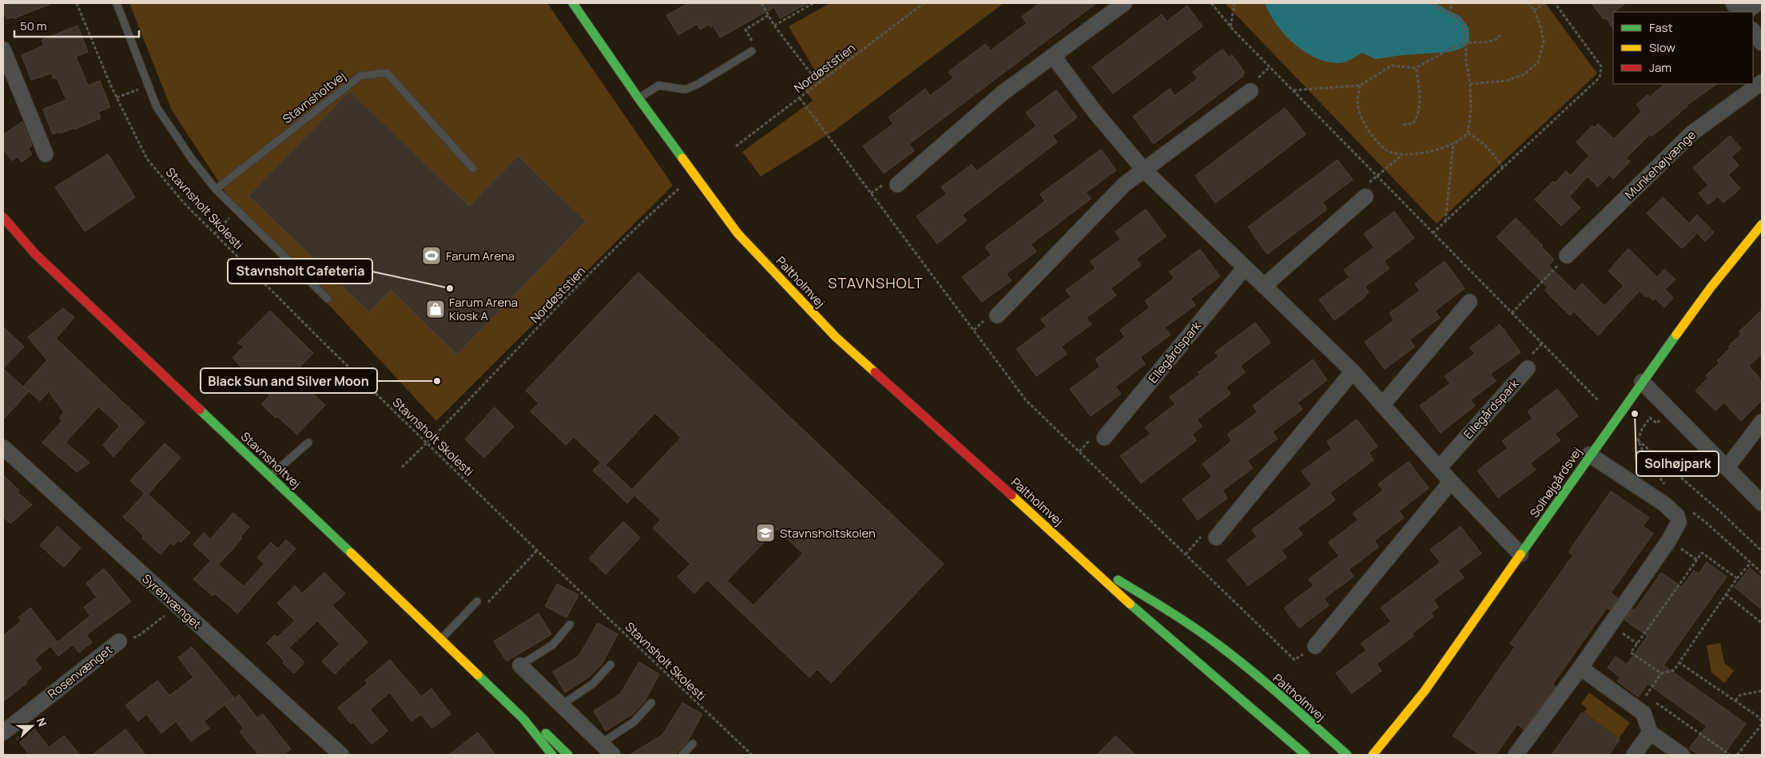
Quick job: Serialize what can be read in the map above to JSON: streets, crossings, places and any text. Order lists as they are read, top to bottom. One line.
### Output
{"streets":{"street":["Stavnsholtvej","Munkehøjvænge","Paltholmvej","Ellegårdspark","Solhøjgårdsvej","Syrenvænget","Rosenvænget"],"path":["Nordøststien","Stavnsholt Skolesti"]},"crossings":[["Nordøststien","Stavnsholt Skolesti"]],"districts":["STAVNSHOLT"],"places":{"sports":["Farum Arena"],"other":["Stavnsholt Cafeteria","Black Sun and Silver Moon","Solhøjpark"],"shop":["Farum Arena Kiosk A"],"school or university":["Stavnsholtskolen"]},"legend":["Fast","Slow","Jam"],"scale_bar":"50 m","north":"right"}
